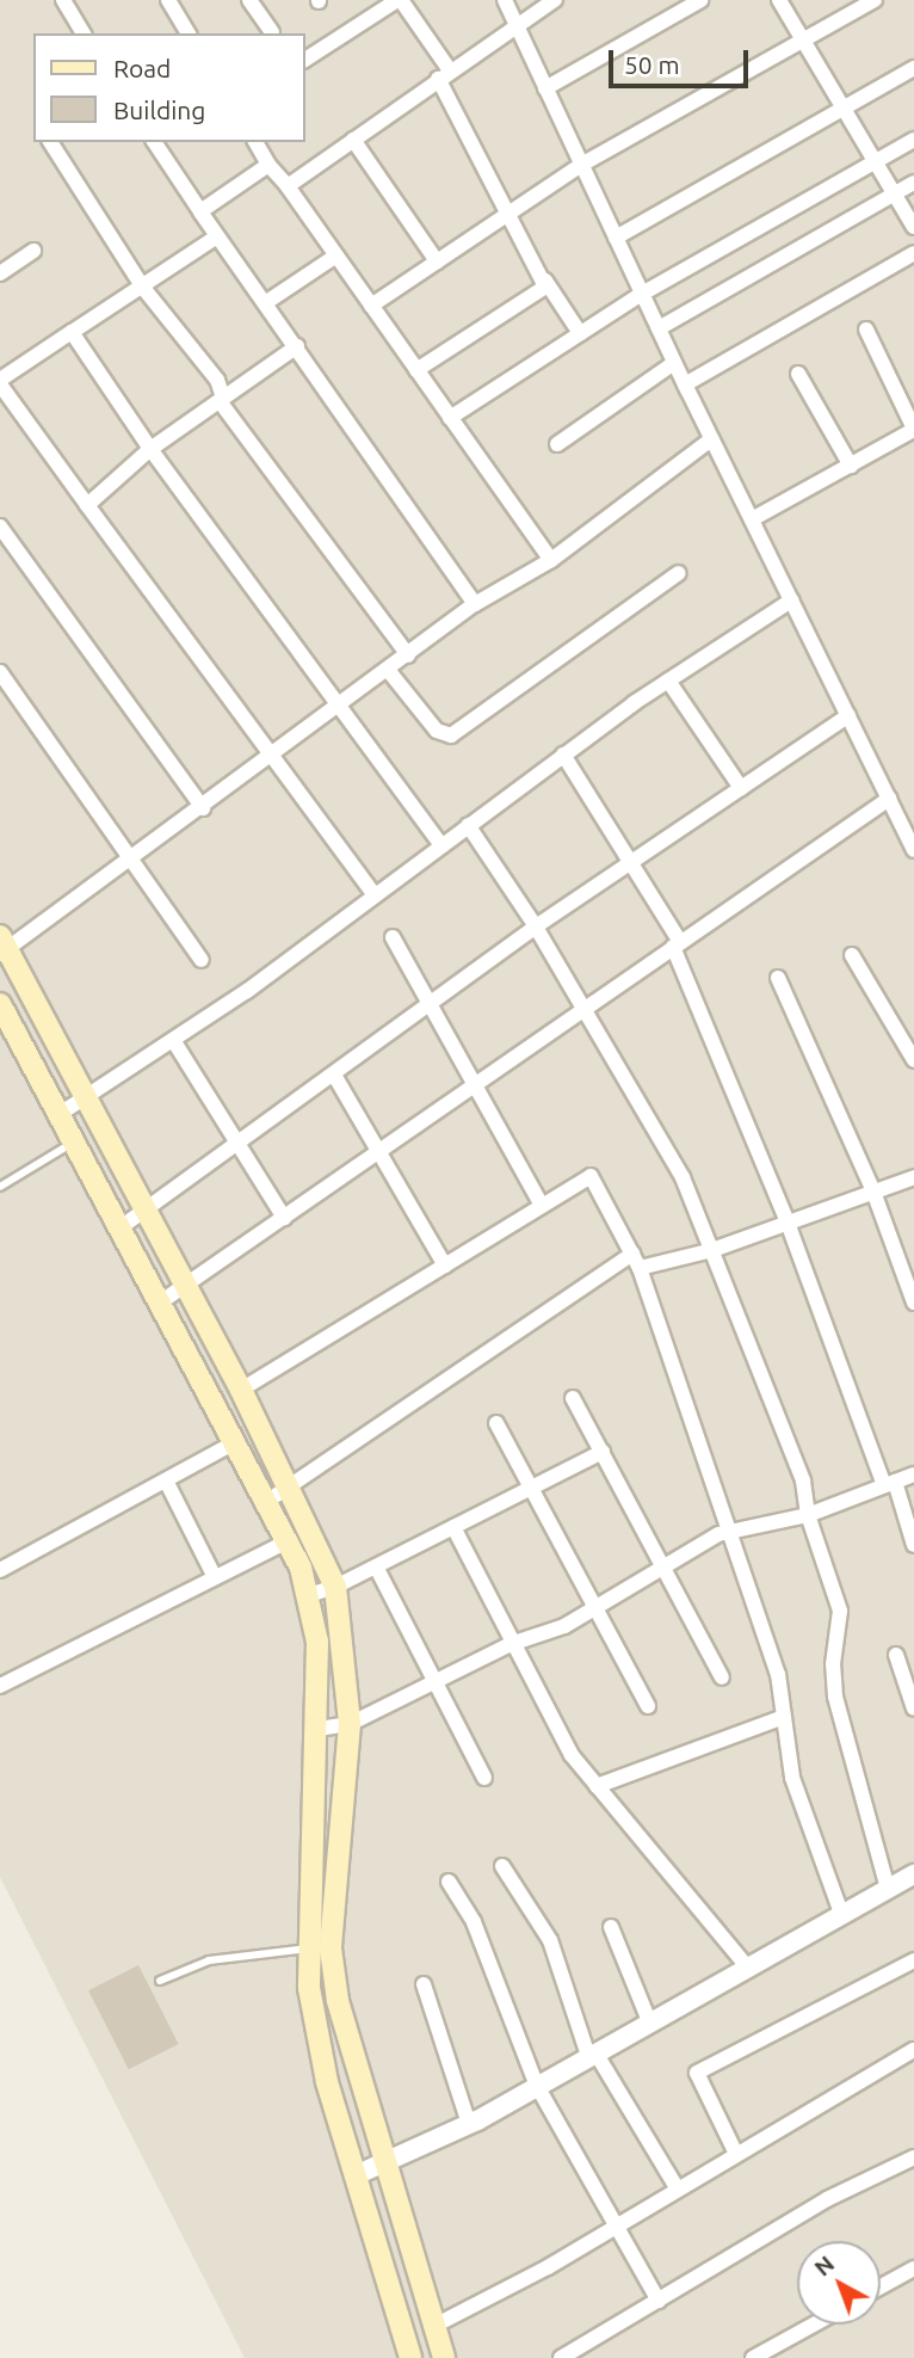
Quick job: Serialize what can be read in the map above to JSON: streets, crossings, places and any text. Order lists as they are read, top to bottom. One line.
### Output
{"legend":["Road","Building"],"scale_bar":"50 m","north":"top left"}
